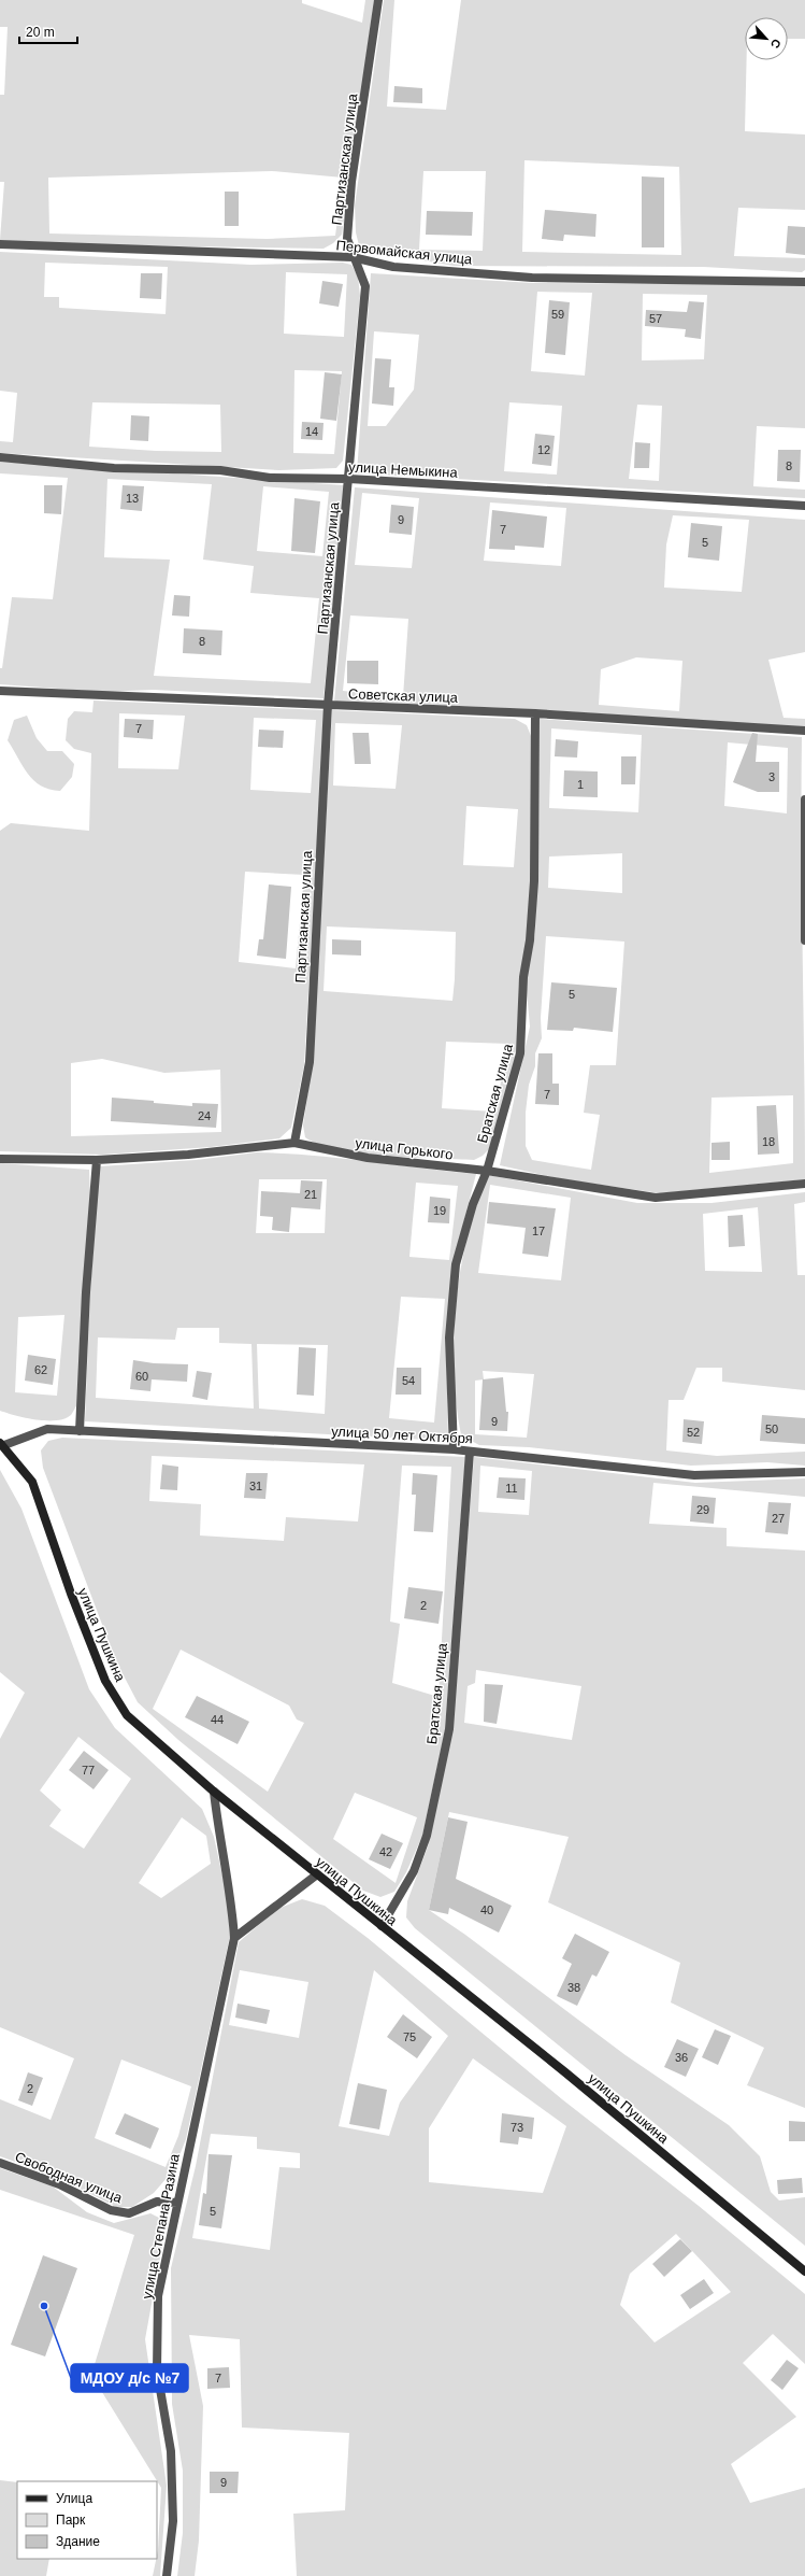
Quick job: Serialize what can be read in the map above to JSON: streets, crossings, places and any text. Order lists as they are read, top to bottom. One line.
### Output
{"streets":{"main road":["улица Пушкина"],"street":["Партизанская улица","Первомайская улица","улица Немыкина","Советская улица","Братская улица","улица Горького","улица 50 лет Октября","Свободная улица","улица Степана Разина"]},"crossings":[["Партизанская улица","Первомайская улица"],["Партизанская улица","улица Немыкина"],["Партизанская улица","Советская улица"],["Партизанская улица","улица Горького"],["Советская улица","Братская улица"],["Братская улица","улица Горького"],["Братская улица","улица 50 лет Октября"],["Братская улица","улица Пушкина"],["улица 50 лет Октября","улица Пушкина"],["улица Пушкина","улица Степана Разина"],["Свободная улица","улица Степана Разина"]],"places":["МДОУ д/с №7"],"house_numbers":["59","57","14","12","8","13","9","7","5","8","7","3","1","5","7","24","18","21","19","17","62","60","54","9","50","52","31","11","29","27","2","44","77","42","40","38","75","36","2","73","5","7","9"],"legend":["Улица","Парк","Здание"],"scale_bar":"20 m","north":"bottom right"}
